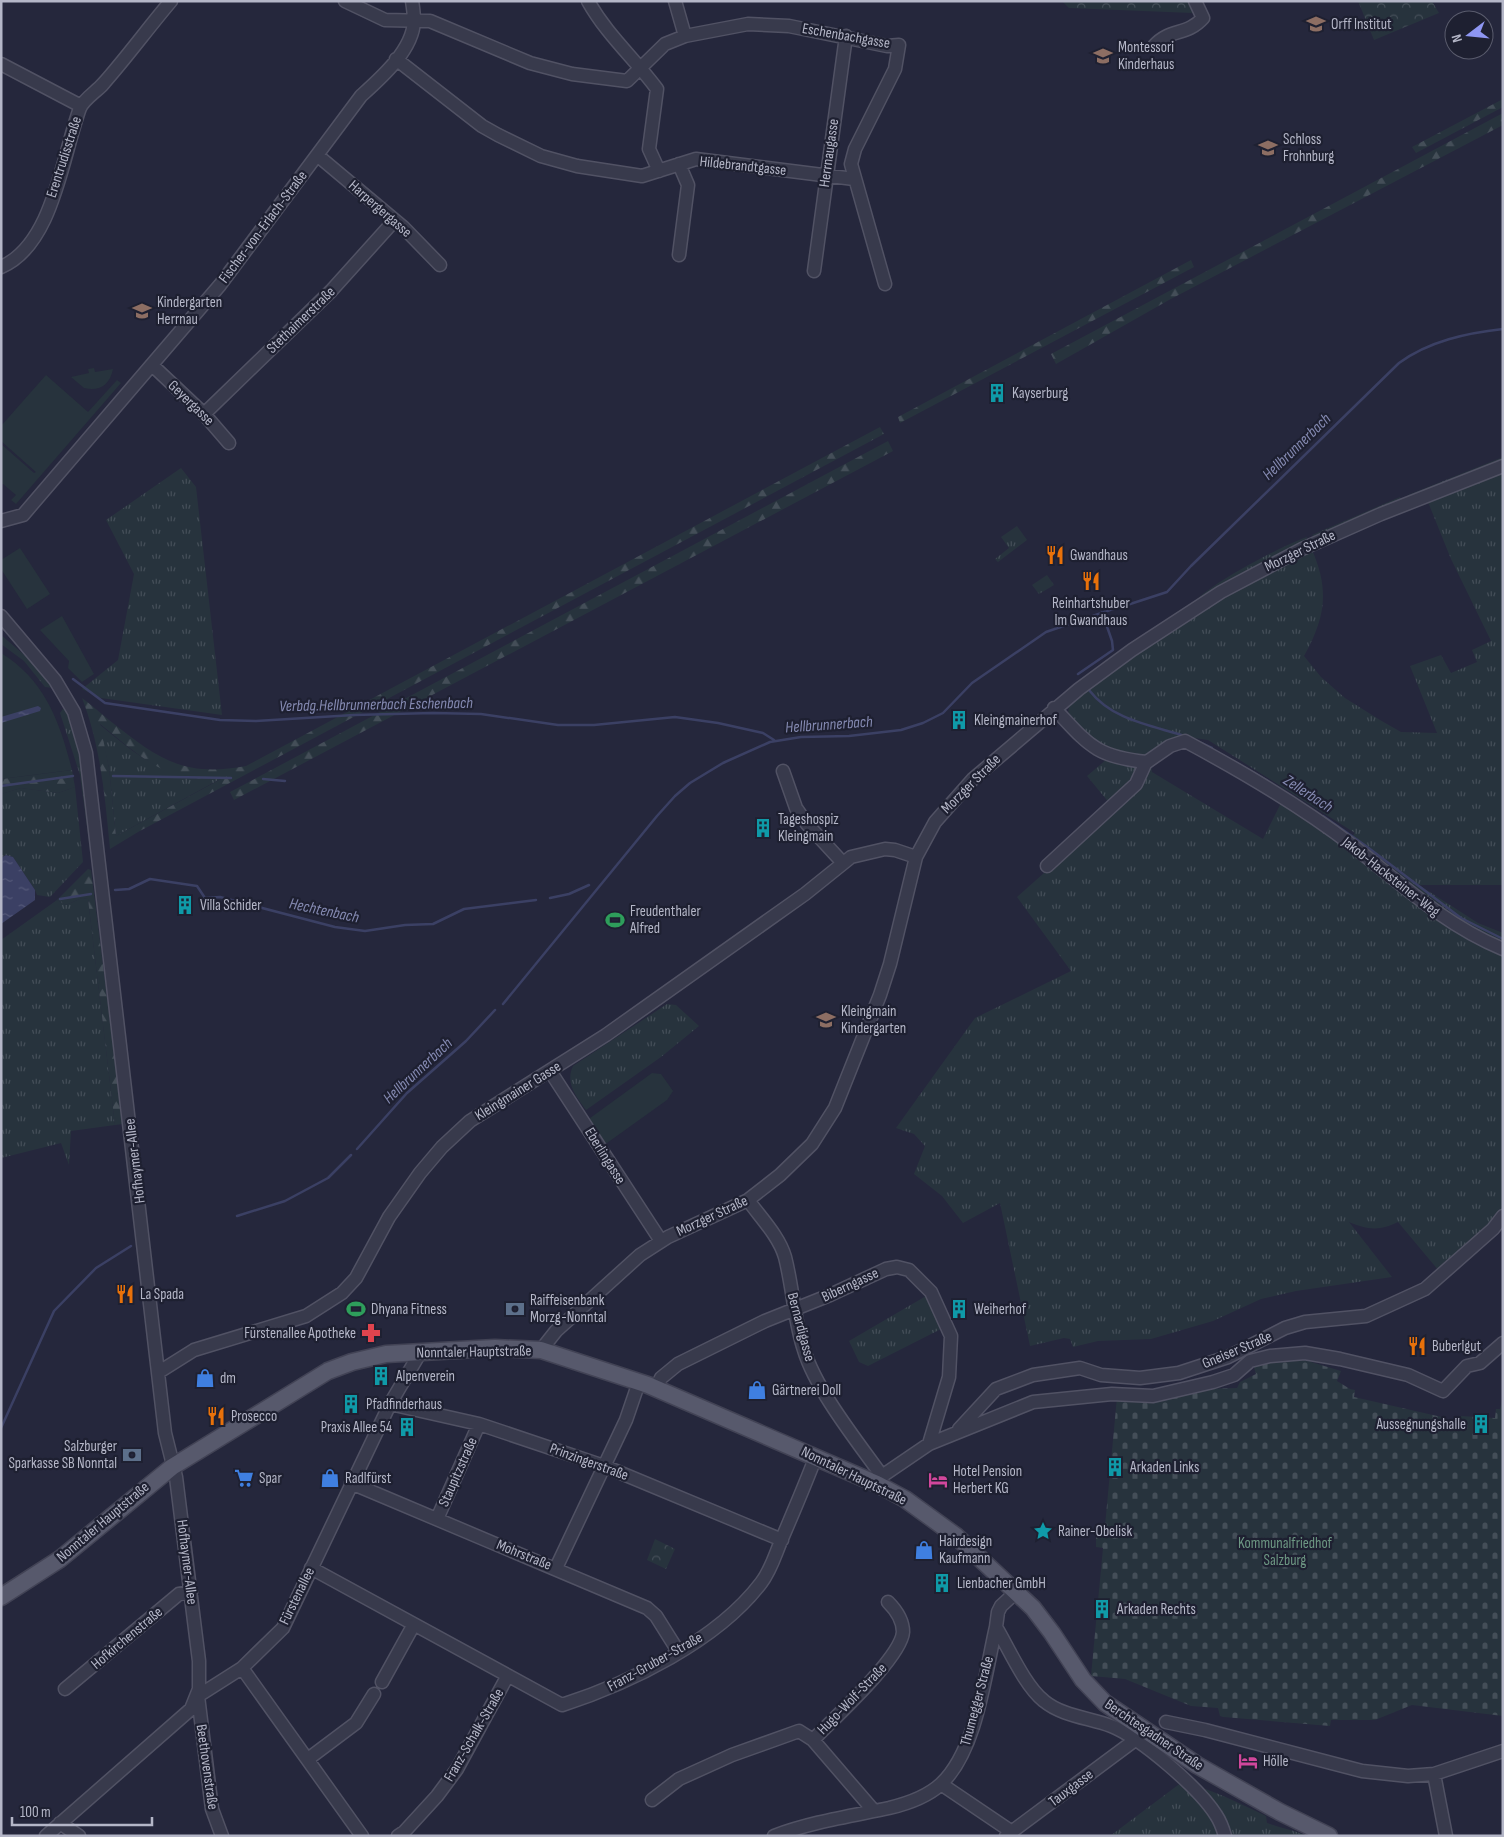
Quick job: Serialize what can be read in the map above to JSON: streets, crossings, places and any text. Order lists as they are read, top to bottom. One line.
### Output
{"streets":{"main road":["Nonntaler Hauptstraße","Berchtesgadner Straße"],"street":["Eschenbachgasse","Herrnaugasse","Erentrudisstraße","Hildebrandtgasse","Harpergergasse","Fischer-von-Erlach-Straße","Stethaimerstraße","Geyergasse","Morzger Straße","Jakob-Hacksteiner-Weg","Kleingmainer Gasse","Eberlingasse","Hofhaymer-Allee","Biberngasse","Bernardigasse","Gneiser Straße","Prinzingerstraße","Staupitzstraße","Mohrstraße","Fürstenallee","Hofkirchenstraße","Franz-Gruber-Straße","Hugo-Wolf-Straße","Thumegger Straße","Franz-Schalk-Straße","Beethovenstraße","Tauxgasse"]},"crossings":[["Eschenbachgasse","Herrnaugasse"],["Eschenbachgasse","Hildebrandtgasse"],["Eschenbachgasse","Fischer-von-Erlach-Straße"],["Herrnaugasse","Hildebrandtgasse"],["Hildebrandtgasse","Fischer-von-Erlach-Straße"],["Harpergergasse","Fischer-von-Erlach-Straße"],["Harpergergasse","Stethaimerstraße"],["Fischer-von-Erlach-Straße","Geyergasse"],["Stethaimerstraße","Geyergasse"],["Morzger Straße","Kleingmainer Gasse"],["Morzger Straße","Eberlingasse"],["Morzger Straße","Bernardigasse"],["Morzger Straße","Nonntaler Hauptstraße"],["Kleingmainer Gasse","Eberlingasse"],["Kleingmainer Gasse","Hofhaymer-Allee"],["Hofhaymer-Allee","Nonntaler Hauptstraße"],["Hofhaymer-Allee","Fürstenallee"],["Hofhaymer-Allee","Hofkirchenstraße"],["Hofhaymer-Allee","Beethovenstraße"],["Biberngasse","Bernardigasse"],["Biberngasse","Gneiser Straße"],["Biberngasse","Nonntaler Hauptstraße"],["Bernardigasse","Gneiser Straße"],["Bernardigasse","Nonntaler Hauptstraße"],["Gneiser Straße","Nonntaler Hauptstraße"],["Nonntaler Hauptstraße","Fürstenallee"],["Nonntaler Hauptstraße","Franz-Gruber-Straße"],["Nonntaler Hauptstraße","Thumegger Straße"],["Nonntaler Hauptstraße","Berchtesgadner Straße"],["Prinzingerstraße","Staupitzstraße"],["Prinzingerstraße","Fürstenallee"],["Prinzingerstraße","Franz-Gruber-Straße"],["Staupitzstraße","Mohrstraße"],["Mohrstraße","Fürstenallee"],["Mohrstraße","Franz-Gruber-Straße"],["Fürstenallee","Franz-Gruber-Straße"],["Fürstenallee","Beethovenstraße"],["Franz-Gruber-Straße","Franz-Schalk-Straße"],["Hugo-Wolf-Straße","Thumegger Straße"],["Thumegger Straße","Berchtesgadner Straße"]],"water":["Hellbrunnerbach","Verbdg.Hellbrunnerbach Eschenbach","Zellerbach","Hechtenbach"],"parks":["Kommunalfriedhof Salzburg"],"places":{"school or university":["Orff Institut","Montessori Kinderhaus","Schloss Frohnburg","Kindergarten Herrnau","Kleingmain Kindergarten"],"building":["Kayserburg","Kleingmainerhof","Tageshospiz Kleingmain","Villa Schider","Weiherhof","Alpenverein","Pfadfinderhaus","Aussegnungshalle","Praxis Allee 54","Arkaden Links","Lienbacher GmbH","Arkaden Rechts"],"restaurant":["Gwandhaus","Reinhartshuber Im Gwandhaus","La Spada","Buberlgut","Prosecco"],"sports":["Freudenthaler Alfred","Dhyana Fitness"],"bank":["Raiffeisenbank Morzg-Nonntal","Salzburger Sparkasse SB Nonntal"],"pharmacy":["Fürstenallee Apotheke"],"shop":["dm","Gärtnerei Doll","Radlfürst","Hairdesign Kaufmann"],"supermarket":["Spar"],"hotel":["Hotel Pension Herbert KG","Hölle"],"place":["Rainer-Obelisk"]},"scale_bar":"100 m","north":"left"}
